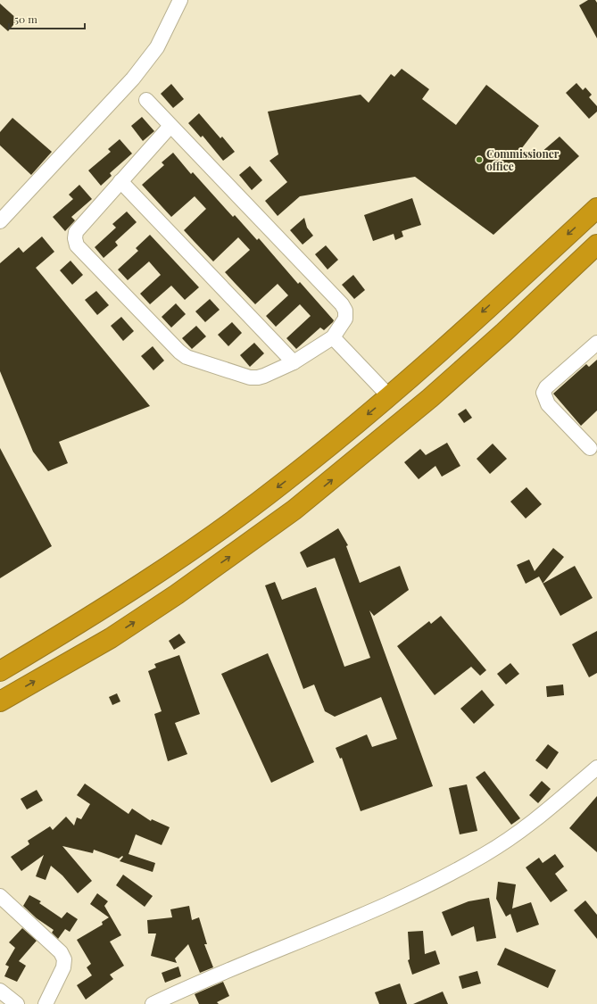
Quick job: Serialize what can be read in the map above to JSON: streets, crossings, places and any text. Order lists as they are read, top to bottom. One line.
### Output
{"places":["Commissioner office"],"scale_bar":"50 m"}
